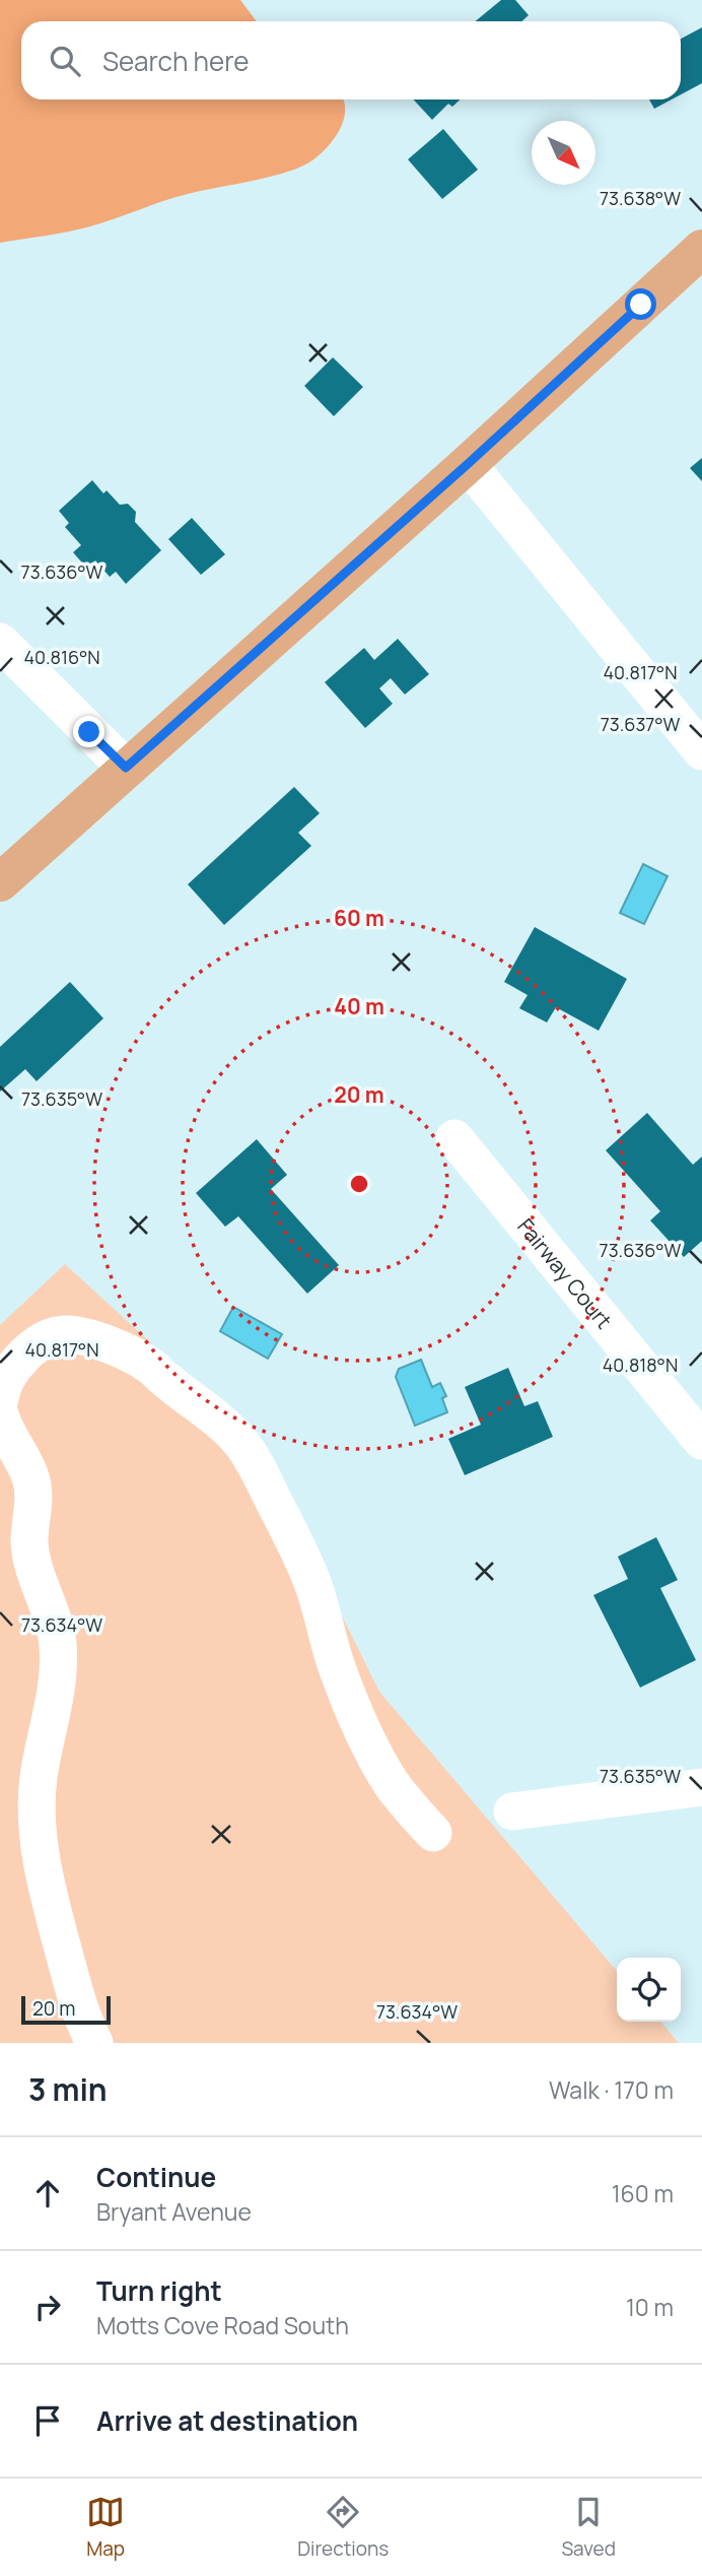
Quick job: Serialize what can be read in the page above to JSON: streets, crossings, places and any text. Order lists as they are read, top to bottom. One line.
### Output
{"streets":{"street":["Fairway Court"]},"scale_bar":"20 m","north":"bottom right","page":{"search":"Search here","scale":"20 m","heading":["3 min","Walk · 170 m"],"list":[["Continue","Bryant Avenue","160 m"],["Turn right","Motts Cove Road South","10 m"],"Arrive at destination"],"nav":["Map","Directions","Saved"]},"coordinates":["73.638°W","73.636°W","40.816°N","40.817°N","73.637°W","73.635°W","40.818°N","73.634°W"],"rings":["60 m","40 m","20 m"]}
